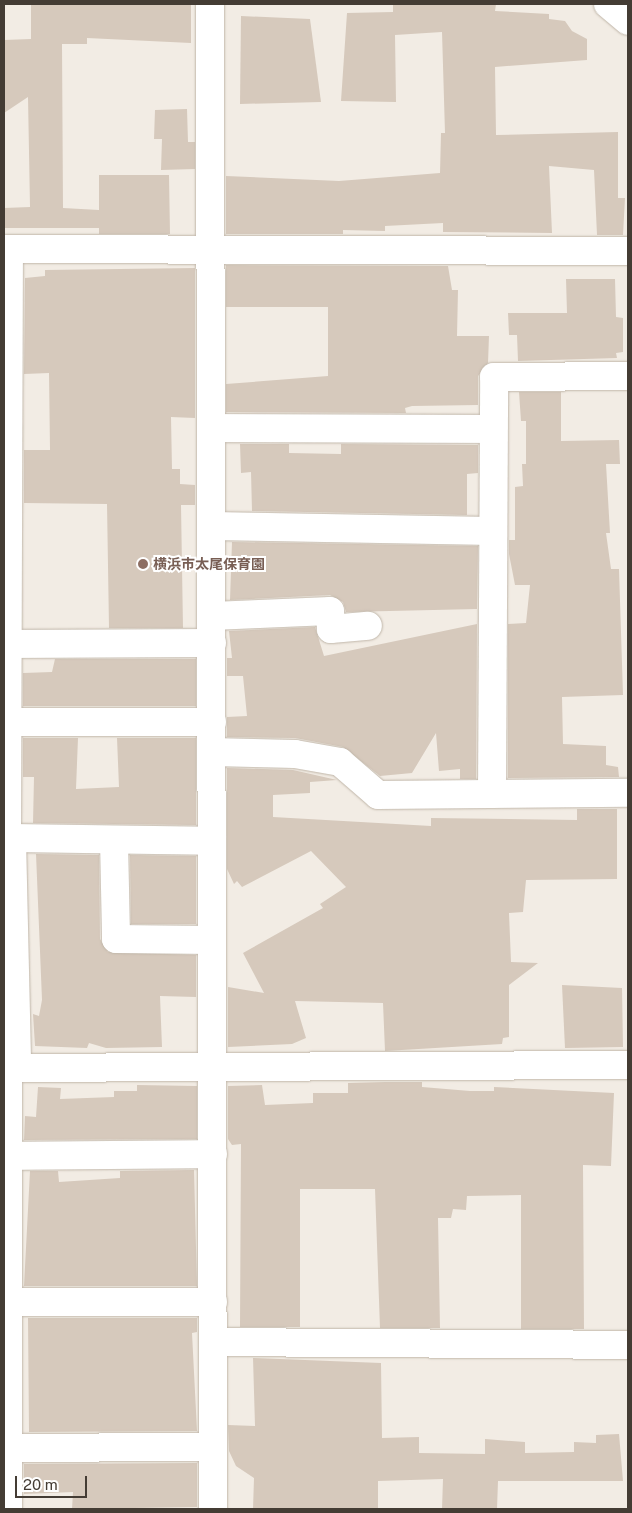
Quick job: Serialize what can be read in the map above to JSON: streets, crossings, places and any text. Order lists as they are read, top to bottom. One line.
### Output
{"places":["横浜市太尾保育園"],"scale_bar":"20 m"}
